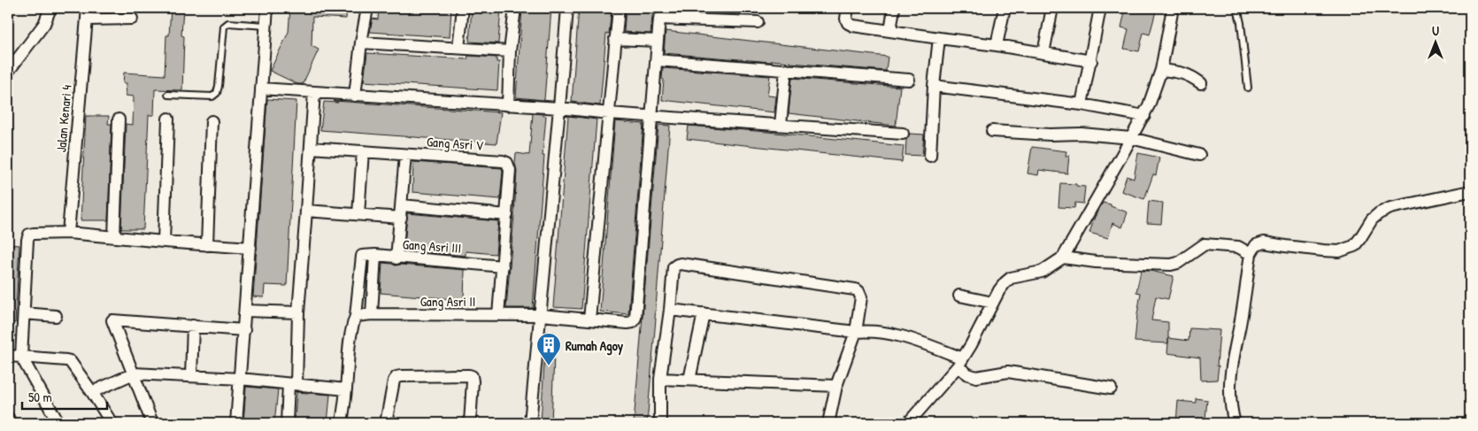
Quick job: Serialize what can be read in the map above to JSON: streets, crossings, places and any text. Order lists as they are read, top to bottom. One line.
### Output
{"streets":{"street":["Jalan Kenari 4","Gang Asri V","Gang Asri III","Gang Asri II"]},"crossings":[["Gang Asri III","Gang Asri II"]],"places":{"building":["Rumah Agoy"]},"scale_bar":"50 m","north":"top"}
